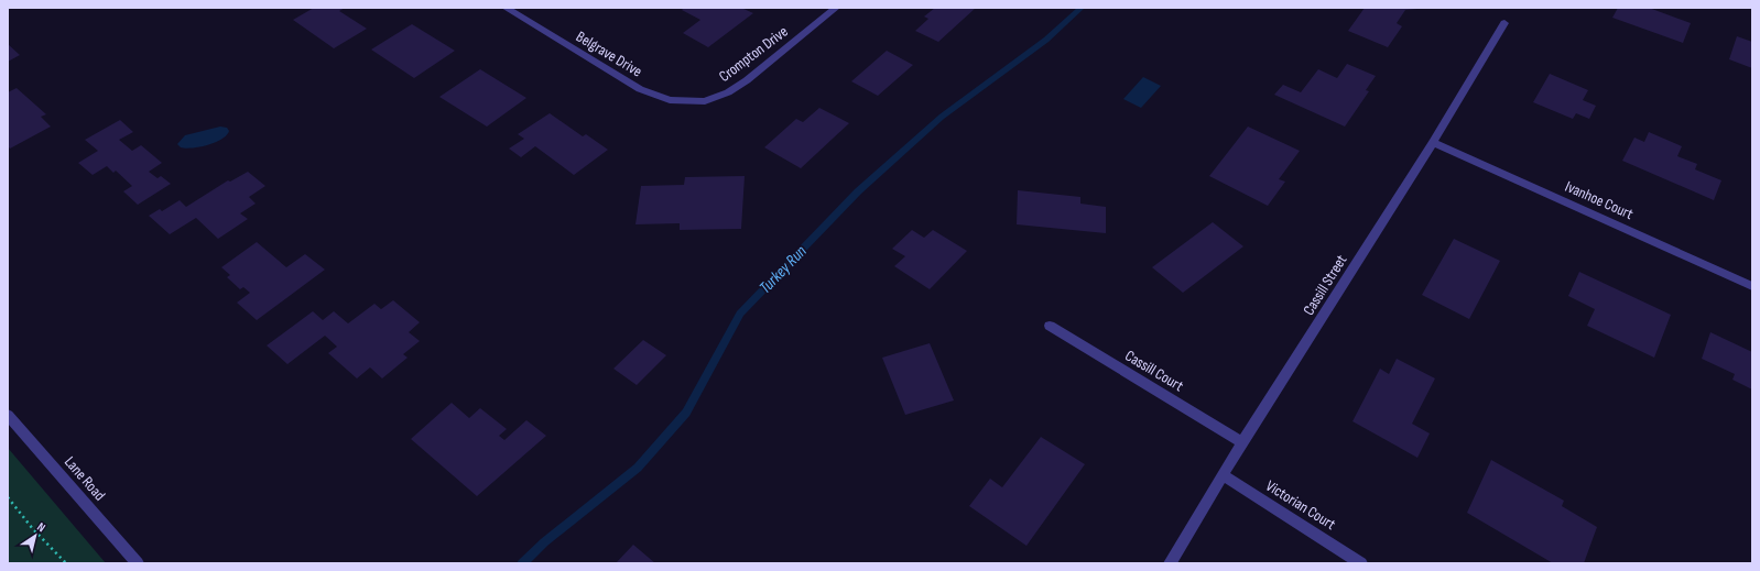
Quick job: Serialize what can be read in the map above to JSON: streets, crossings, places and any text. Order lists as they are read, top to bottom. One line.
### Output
{"streets":{"street":["Belgrave Drive","Crompton Drive","Ivanhoe Court","Cassill Street","Cassill Court","Lane Road","Victorian Court"]},"crossings":[["Belgrave Drive","Crompton Drive"],["Ivanhoe Court","Cassill Street"],["Cassill Street","Cassill Court"],["Cassill Street","Victorian Court"]],"water":["Turkey Run"],"north":"top right"}
